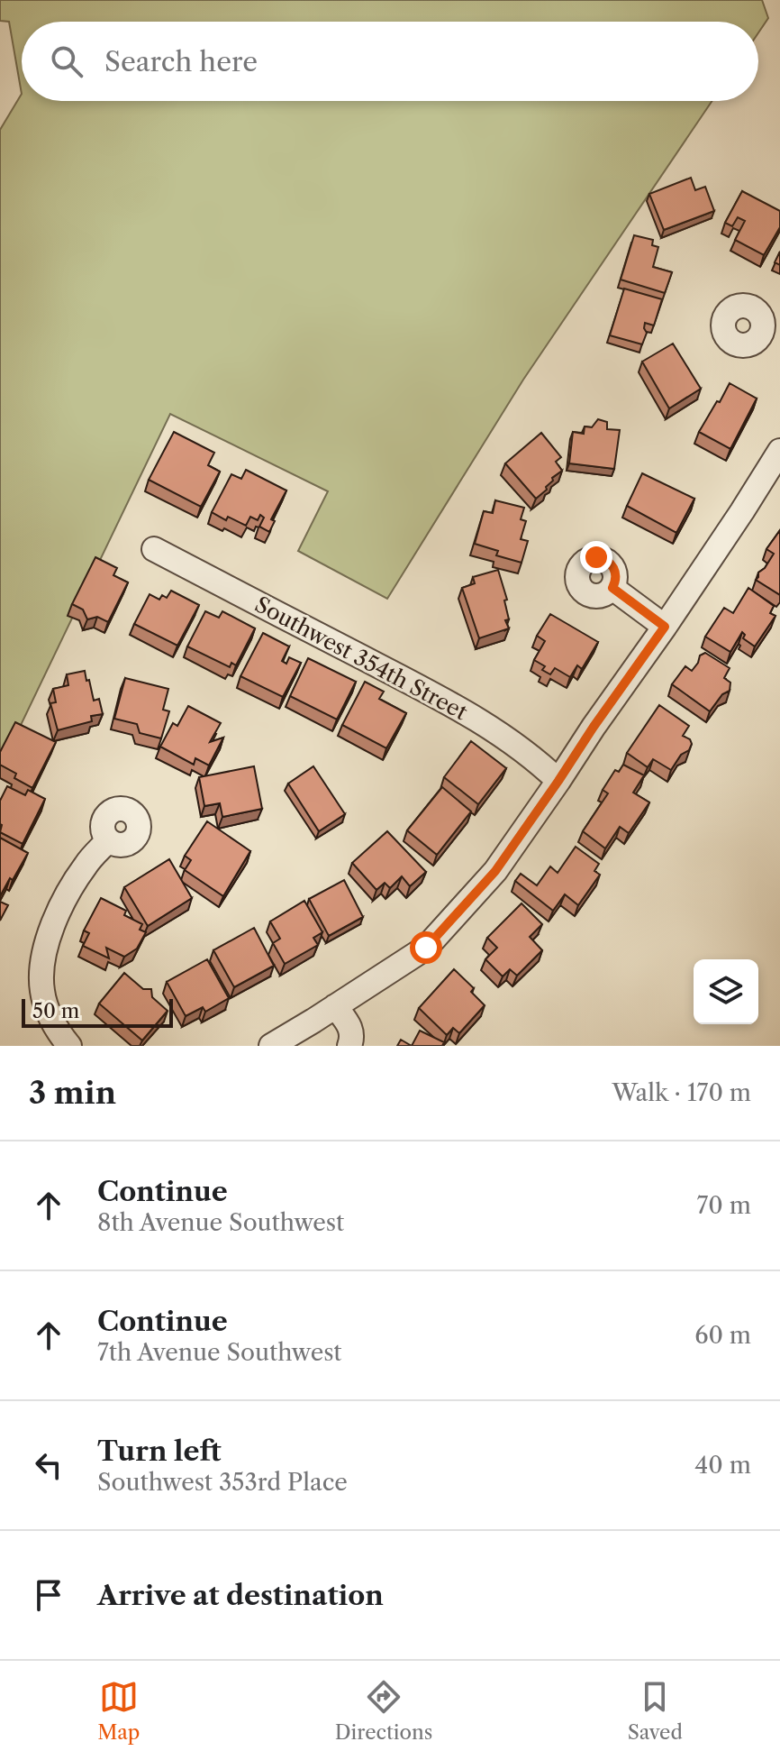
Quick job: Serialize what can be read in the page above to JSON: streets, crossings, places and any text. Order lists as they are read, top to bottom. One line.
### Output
{"streets":{"street":["Southwest 354th Street"]},"scale_bar":"50 m","page":{"search":"Search here","scale":"50 m","heading":["3 min","Walk · 170 m"],"list":[["Continue","8th Avenue Southwest","70 m"],["Continue","7th Avenue Southwest","60 m"],["Turn left","Southwest 353rd Place","40 m"],"Arrive at destination"],"nav":["Map","Directions","Saved"]}}
